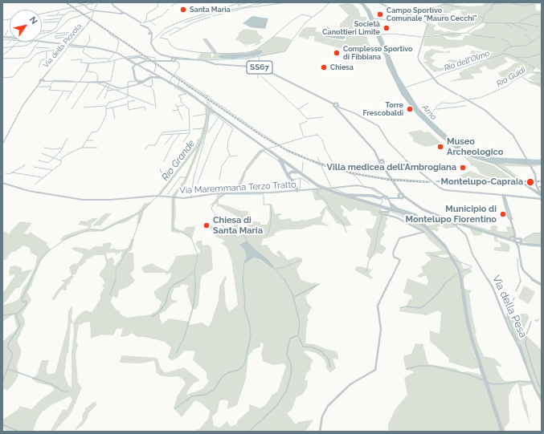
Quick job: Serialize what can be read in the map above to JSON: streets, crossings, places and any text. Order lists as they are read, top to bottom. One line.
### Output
{"streets":{"main road":["SS67"],"street":["Via della Piovola","Via Maremmana Terzo Tratto","Via della Pesa"]},"water":["Rio dell'Olmo","Rio Guidi","Arno","Rio Grande"],"places":["Santa Maria","Campo Sportivo Comunale \"Mauro Cecchi\"","Società Canottieri Limite","Complesso Sportivo di Fibbiana","Chiesa","Torre Frescobaldi","Museo Archeologico","Villa medicea dell'Ambrogiana","Montelupo-Capraia","Municipio di Montelupo Fiorentino","Chiesa di Santa Maria"],"north":"top right"}
